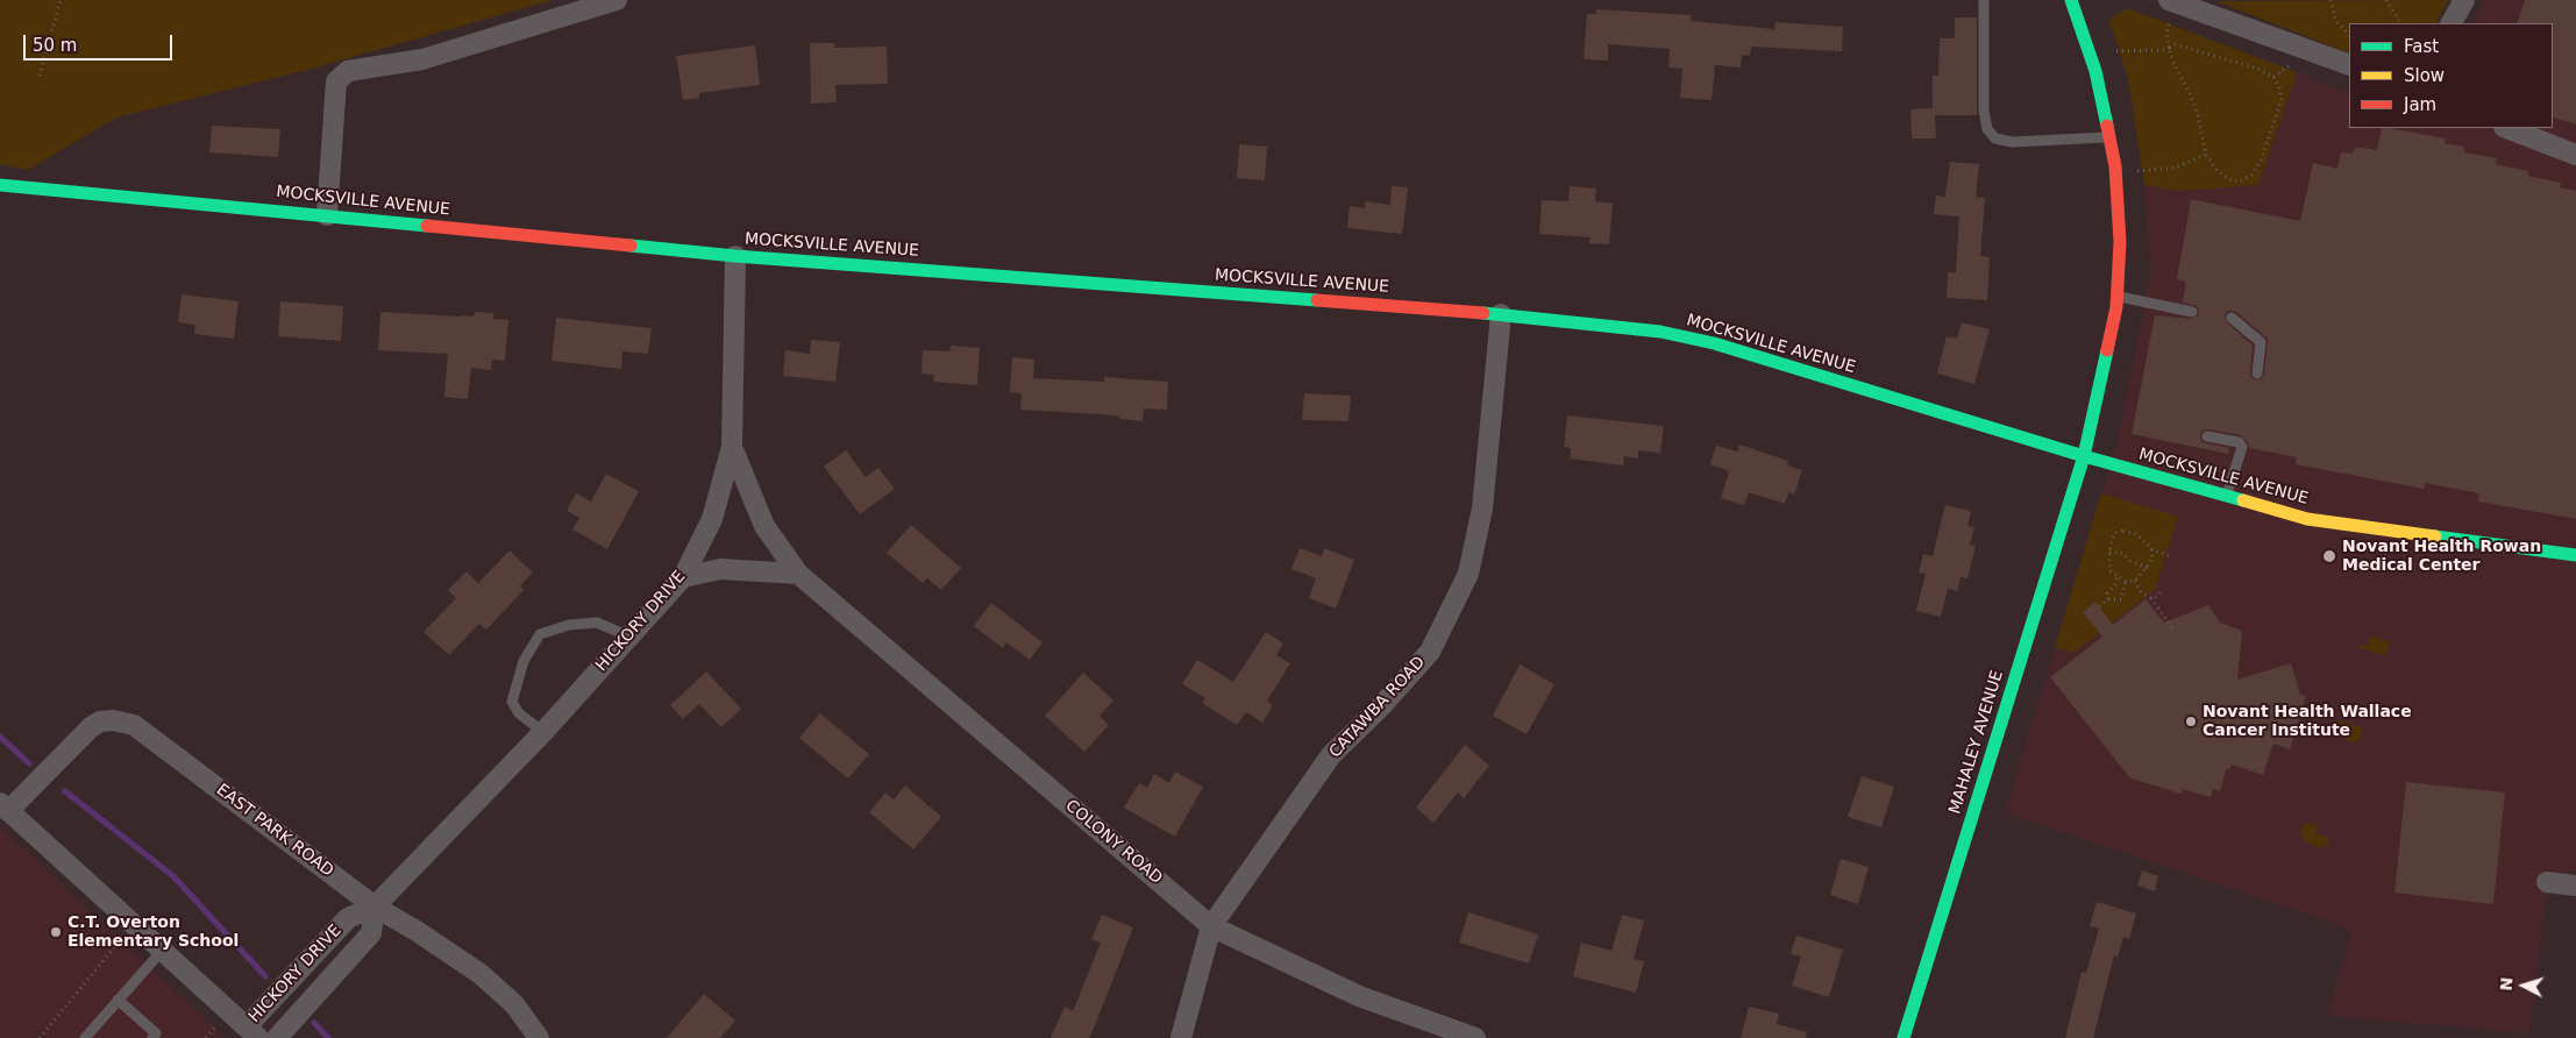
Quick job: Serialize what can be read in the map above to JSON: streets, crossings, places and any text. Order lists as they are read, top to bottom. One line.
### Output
{"streets":{"street":["MOCKSVILLE AVENUE","HICKORY DRIVE","CATAWBA ROAD","MAHALEY AVENUE","EAST PARK ROAD","COLONY ROAD"]},"crossings":[["MOCKSVILLE AVENUE","HICKORY DRIVE"],["MOCKSVILLE AVENUE","CATAWBA ROAD"],["MOCKSVILLE AVENUE","MAHALEY AVENUE"],["HICKORY DRIVE","EAST PARK ROAD"],["HICKORY DRIVE","COLONY ROAD"],["CATAWBA ROAD","COLONY ROAD"]],"places":["Novant Health Rowan Medical Center","Novant Health Wallace Cancer Institute","C.T. Overton Elementary School"],"legend":["Fast","Slow","Jam"],"scale_bar":"50 m","north":"left"}
